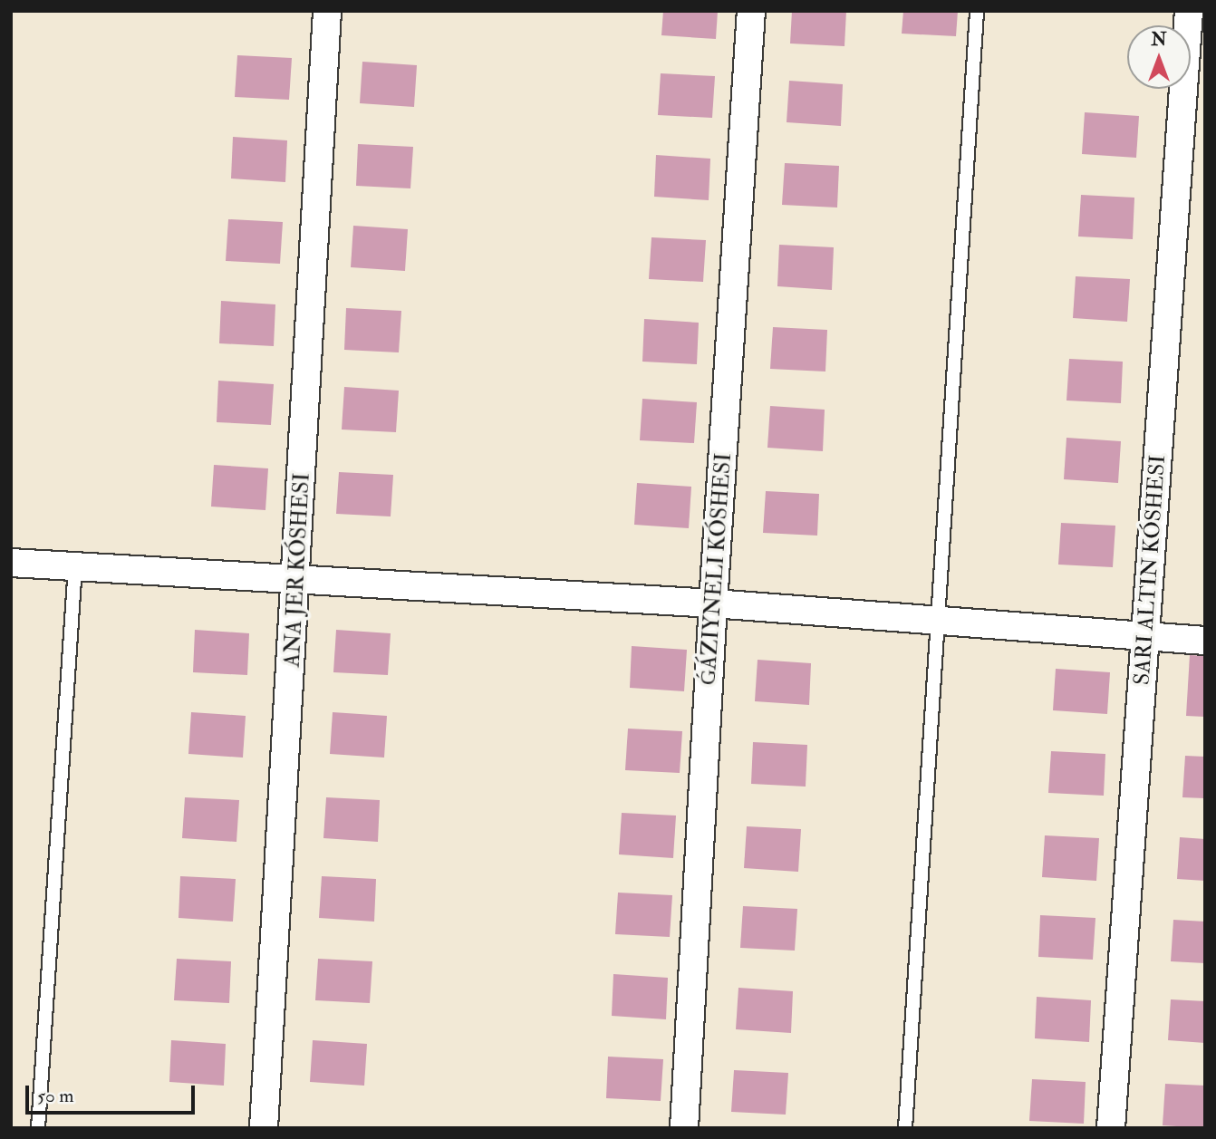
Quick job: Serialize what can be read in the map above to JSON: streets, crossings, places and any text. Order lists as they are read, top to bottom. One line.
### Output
{"streets":{"street":["ǴÁZIYNELI KÓSHESI","ANA JER KÓSHESI"]},"scale_bar":"50 m","north":"top"}
